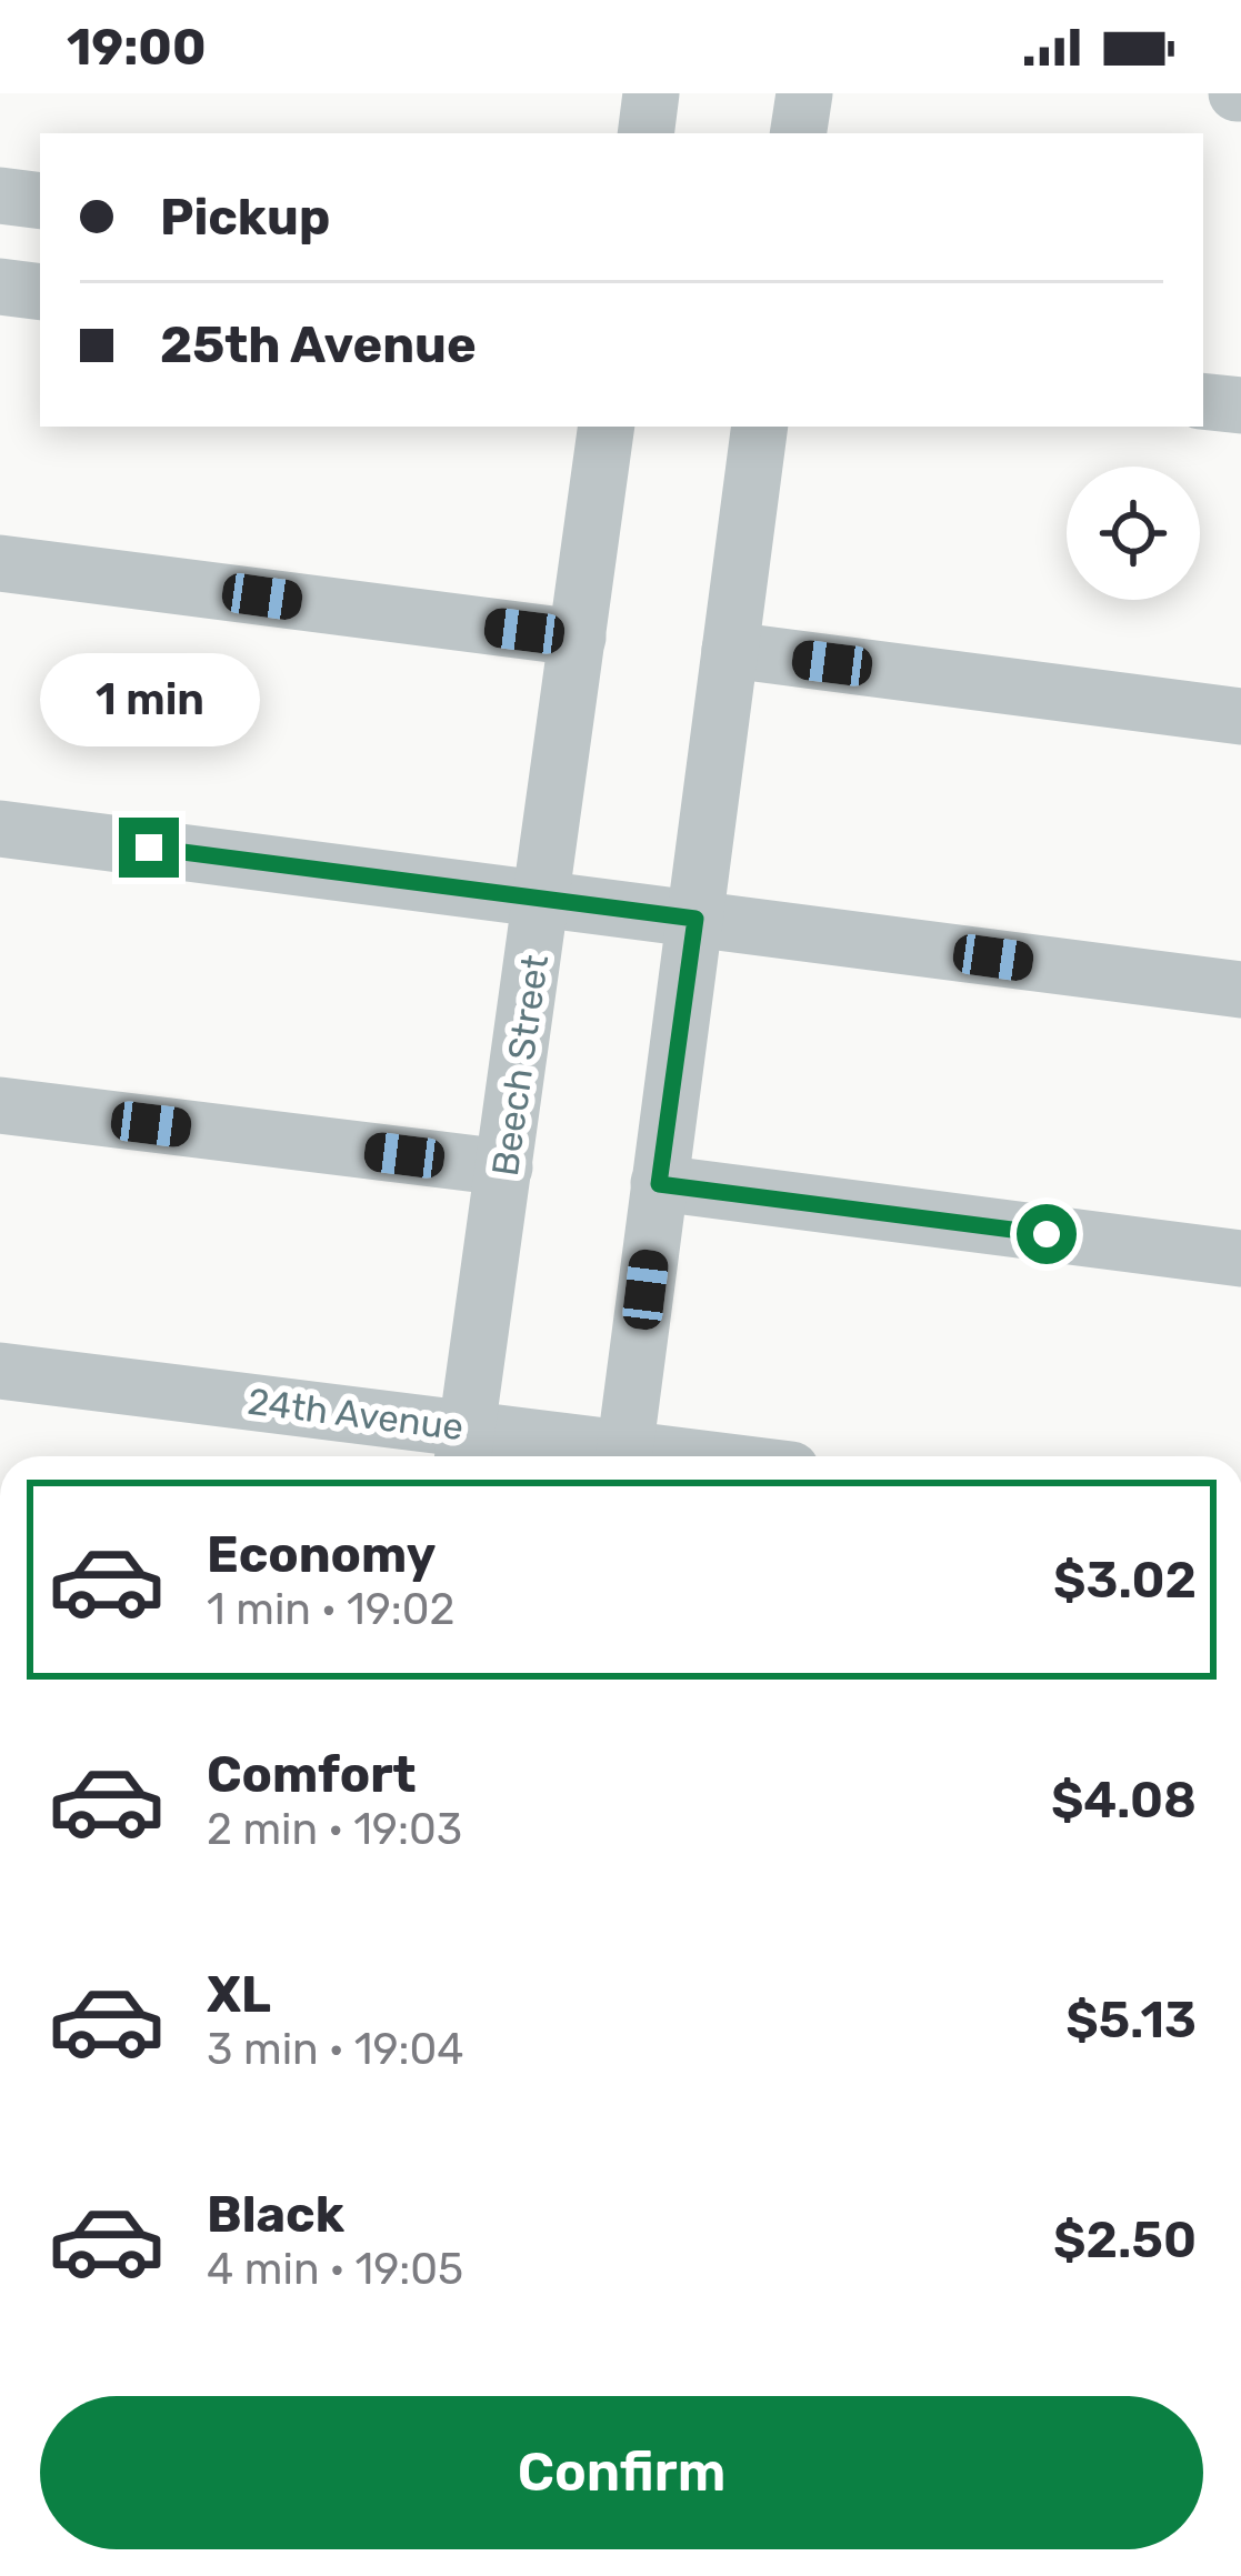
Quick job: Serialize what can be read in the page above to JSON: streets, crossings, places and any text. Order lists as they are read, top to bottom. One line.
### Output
{"streets":{"street":["Beech Street","24th Avenue"]},"crossings":[["Beech Street","24th Avenue"]],"page":{"status":"19:00","banner":["Pickup","25th Avenue"],"bubble":"1 min","list":[{"name":"Economy","note":"1 min · 19:02","value":"$3.02"},{"name":"Comfort","note":"2 min · 19:03","value":"$4.08"},{"name":"XL","note":"3 min · 19:04","value":"$5.13"},{"name":"Black","note":"4 min · 19:05","value":"$2.50"}],"buttons":"Confirm"}}
